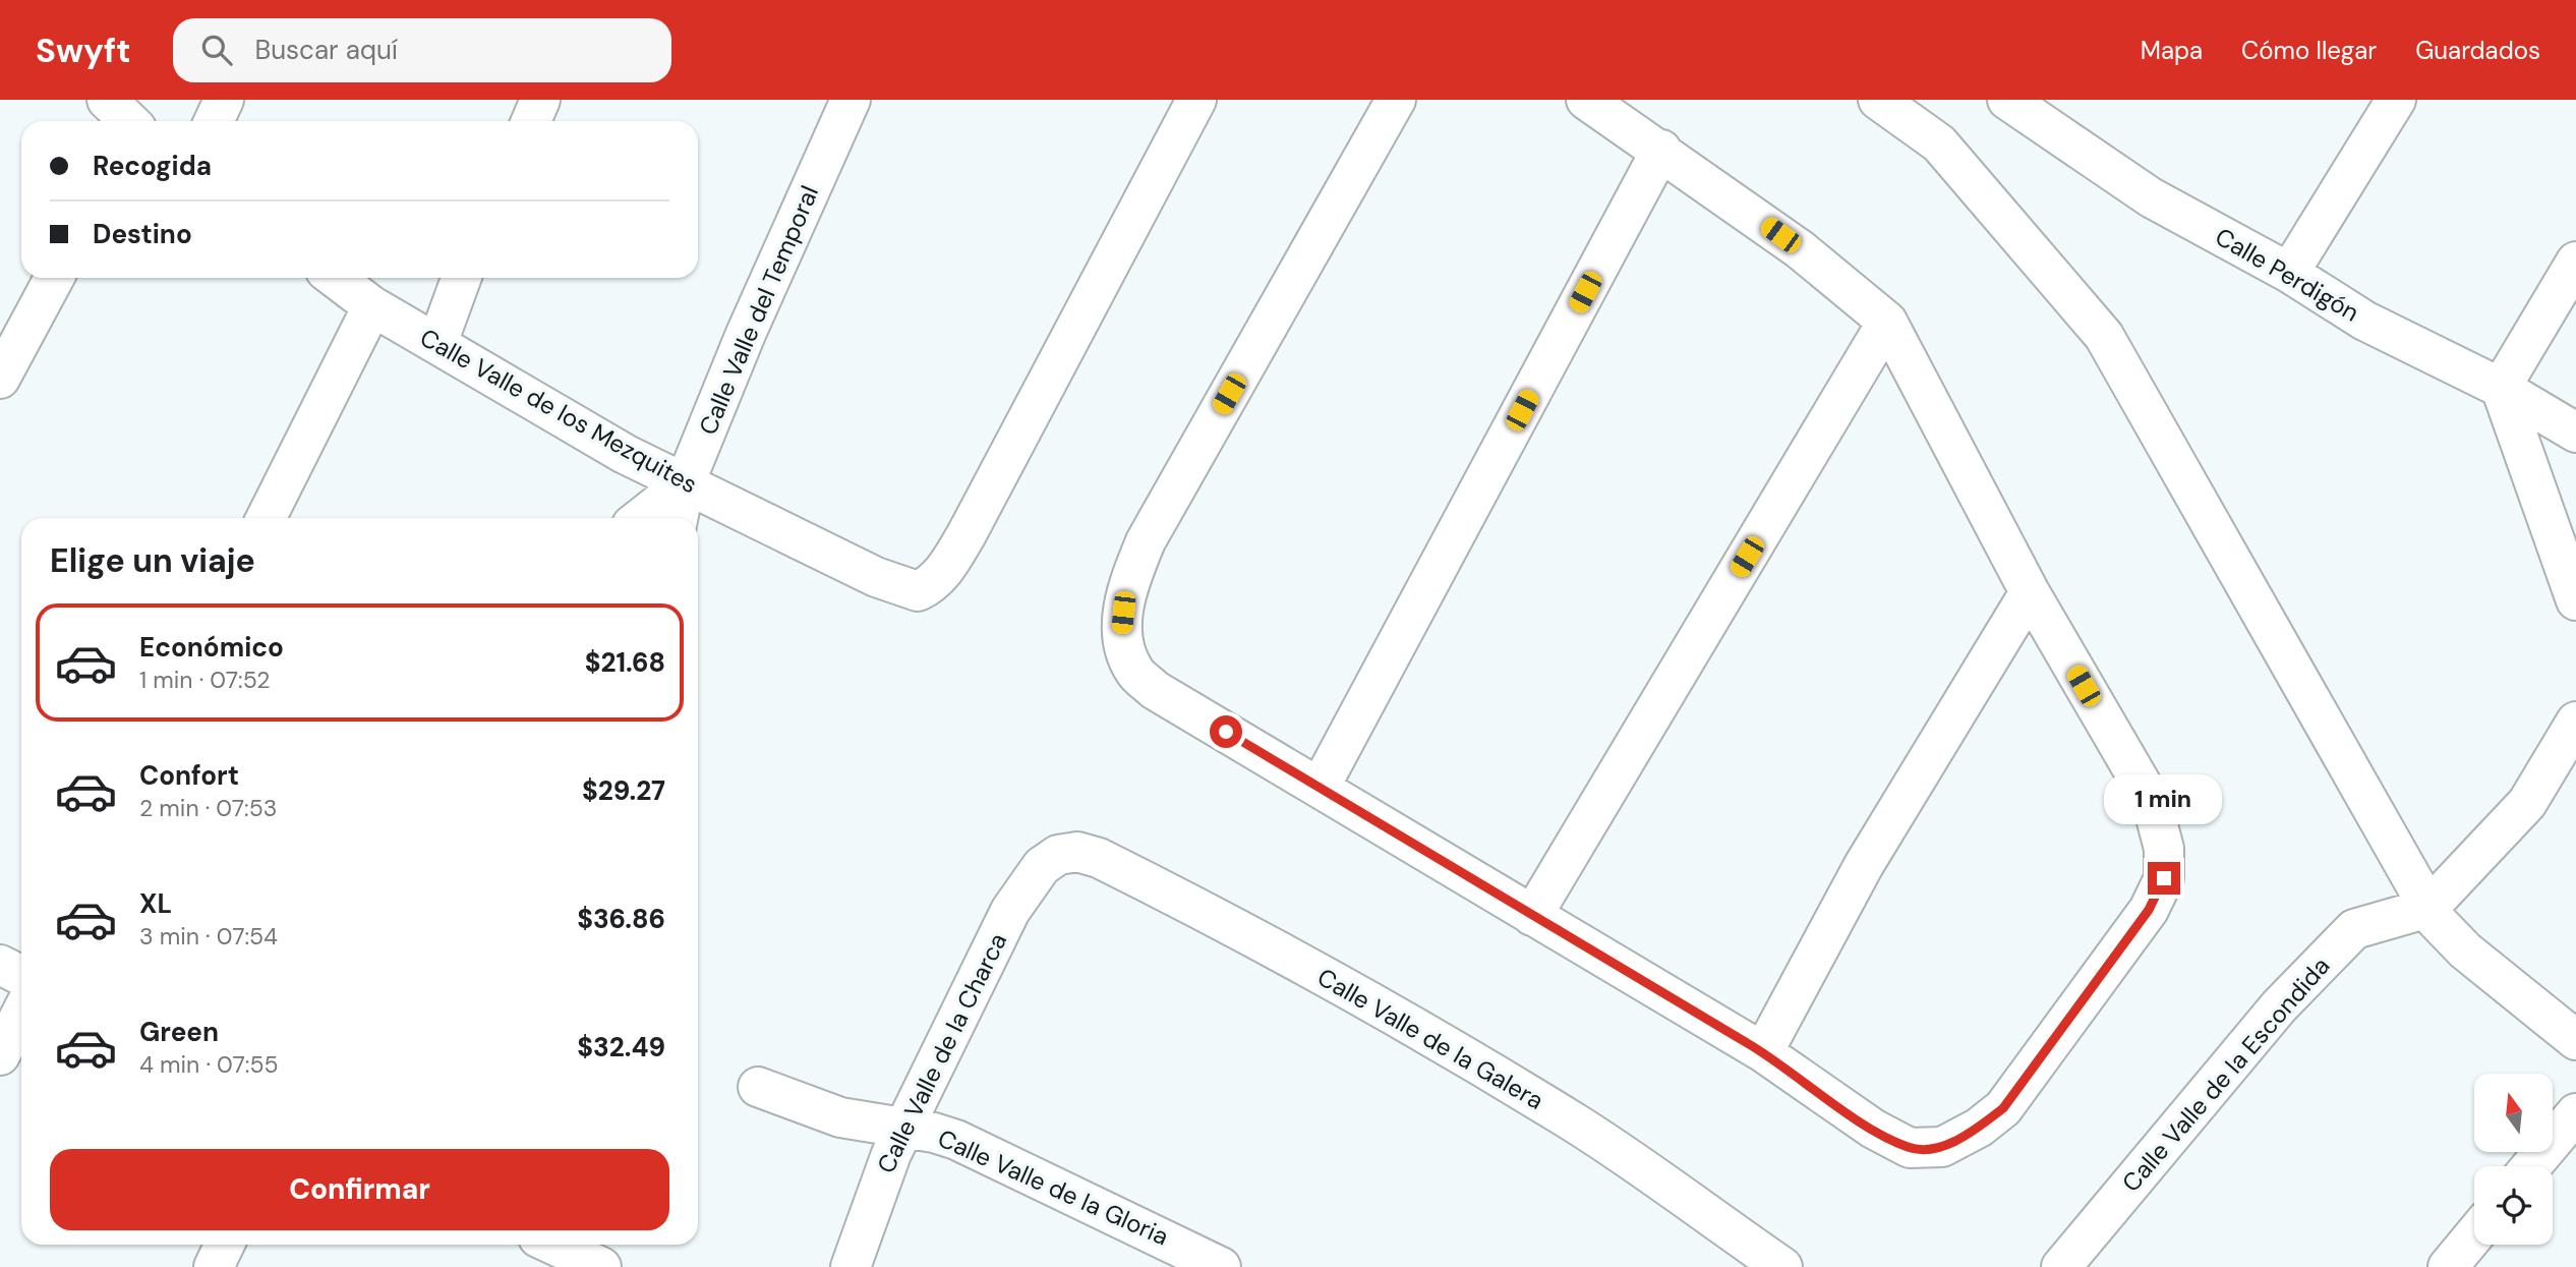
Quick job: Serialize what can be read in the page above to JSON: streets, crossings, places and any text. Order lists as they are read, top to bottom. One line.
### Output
{"streets":{"street":["Calle Perdigón","Calle Valle del Temporal","Calle Valle de los Mezquites","Calle Valle de la Galera","Calle Valle de la Charca","Calle Valle de la Escondida","Calle Valle de la Gloria"]},"crossings":[["Calle Valle del Temporal","Calle Valle de los Mezquites"],["Calle Valle de la Galera","Calle Valle de la Charca"],["Calle Valle de la Charca","Calle Valle de la Gloria"]],"north":"top","page":{"header":"Swyft","search":"Buscar aquí","nav":["Mapa","Cómo llegar","Guardados"],"banner":["Recogida","Destino"],"heading":"Elige un viaje","list":[{"name":"Económico","note":"1 min · 07:52","value":"$21.68"},{"name":"Confort","note":"2 min · 07:53","value":"$29.27"},{"name":"XL","note":"3 min · 07:54","value":"$36.86"},{"name":"Green","note":"4 min · 07:55","value":"$32.49"}],"bubble":"1 min","buttons":"Confirmar"}}
